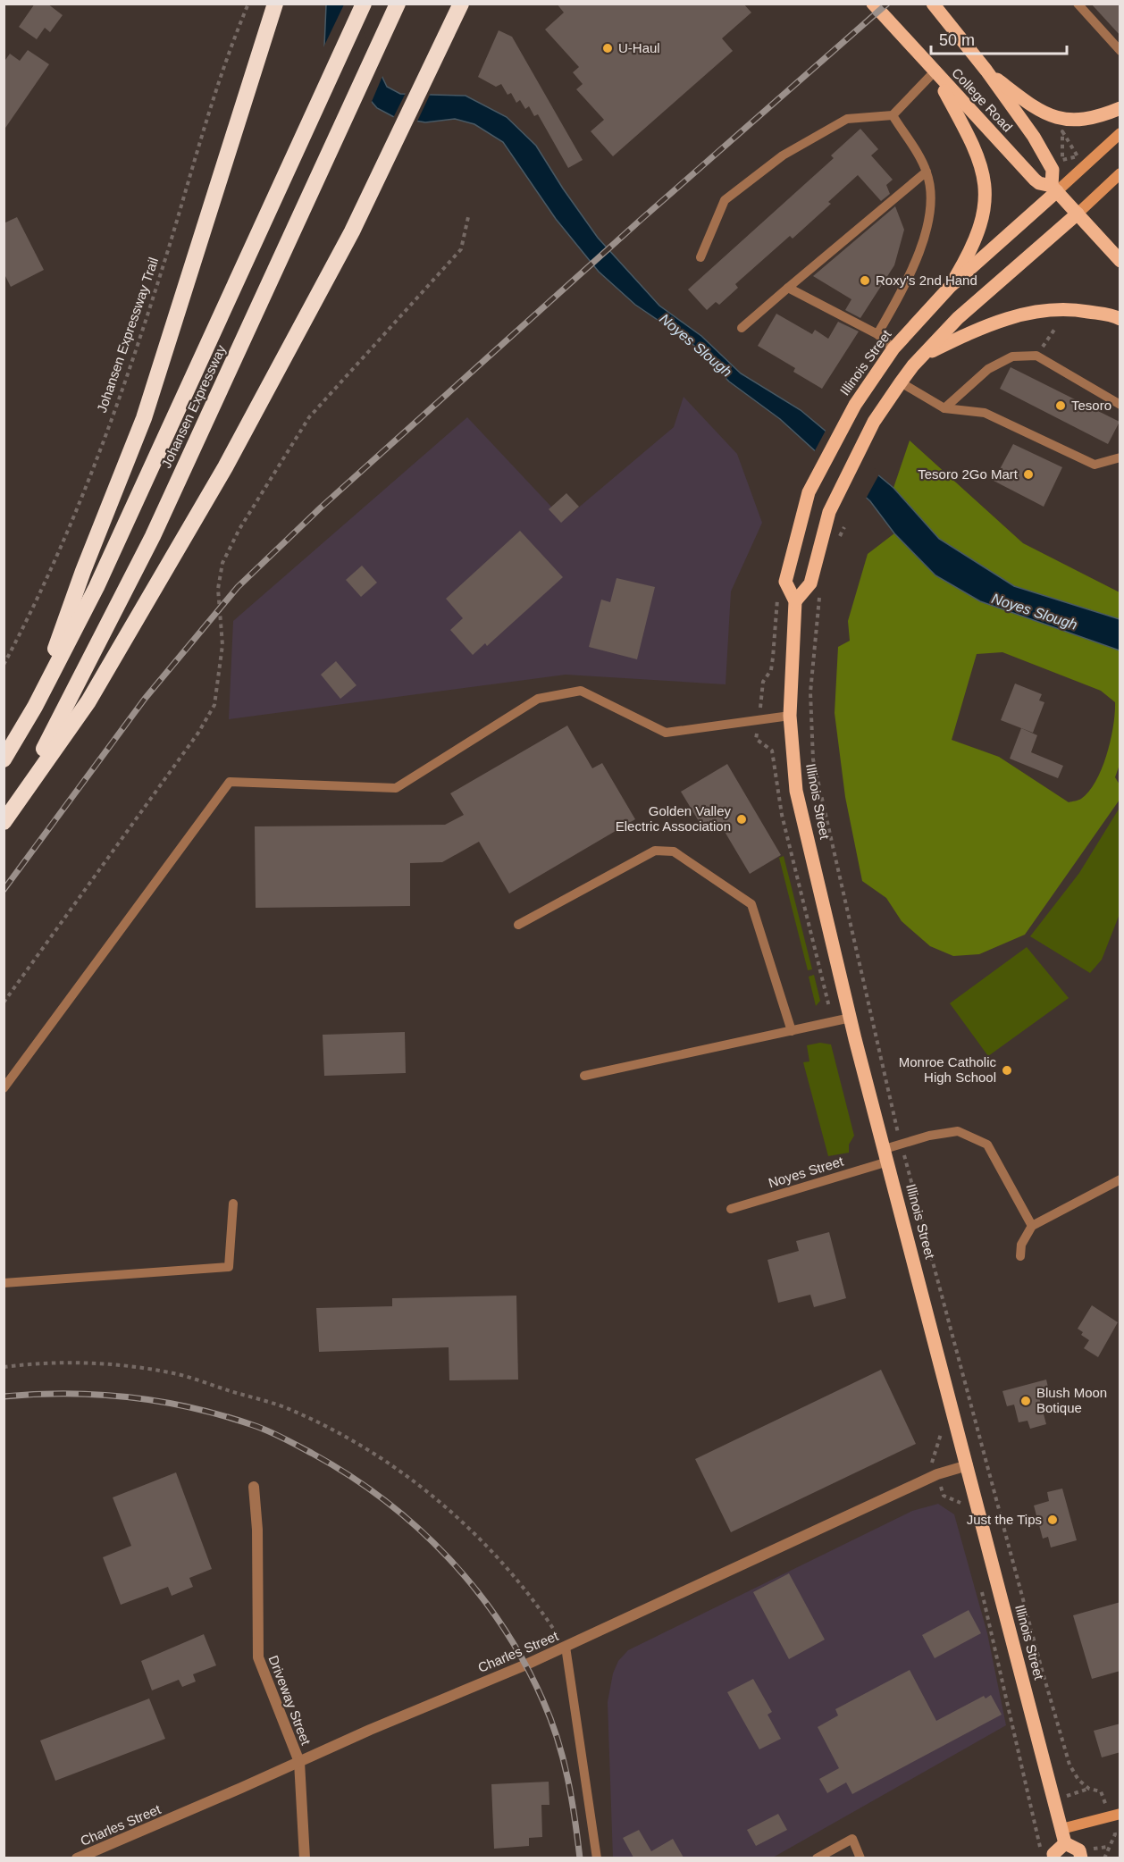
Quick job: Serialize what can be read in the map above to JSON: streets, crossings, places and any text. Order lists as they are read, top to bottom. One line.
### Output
{"streets":{"highway":["Johansen Expressway"],"main road":["College Road","Illinois Street"],"street":["Charles Street","Driveway Street"],"lane":["Noyes Street"],"path":["Johansen Expressway Trail"]},"crossings":[["College Road","Illinois Street"],["Illinois Street","Noyes Street"],["Illinois Street","Charles Street"],["Charles Street","Driveway Street"]],"water":["Noyes Slough"],"places":["U-Haul","Roxy's 2nd Hand","Tesoro","Tesoro 2Go Mart","Golden Valley Electric Association","Monroe Catholic High School","Blush Moon Botique","Just the Tips"],"scale_bar":"50 m"}
